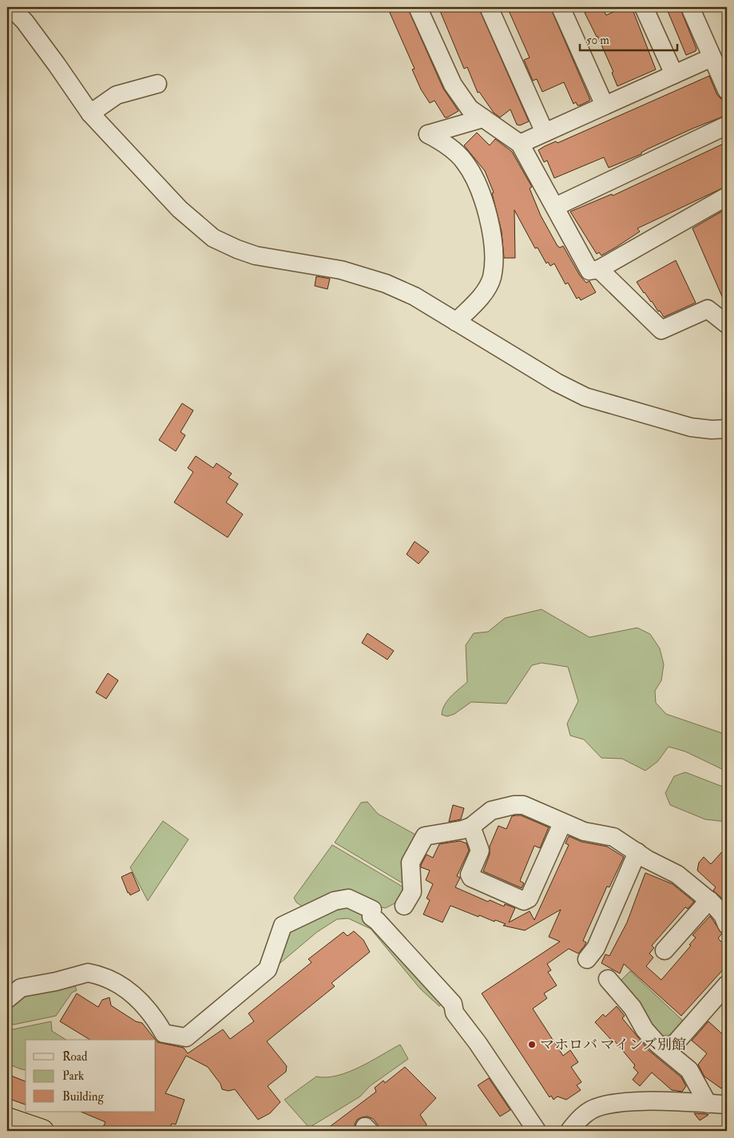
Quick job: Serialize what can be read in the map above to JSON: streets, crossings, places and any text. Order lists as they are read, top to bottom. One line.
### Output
{"places":["マホロバ マインズ別館"],"legend":["Road","Park","Building"],"scale_bar":"50 m"}
